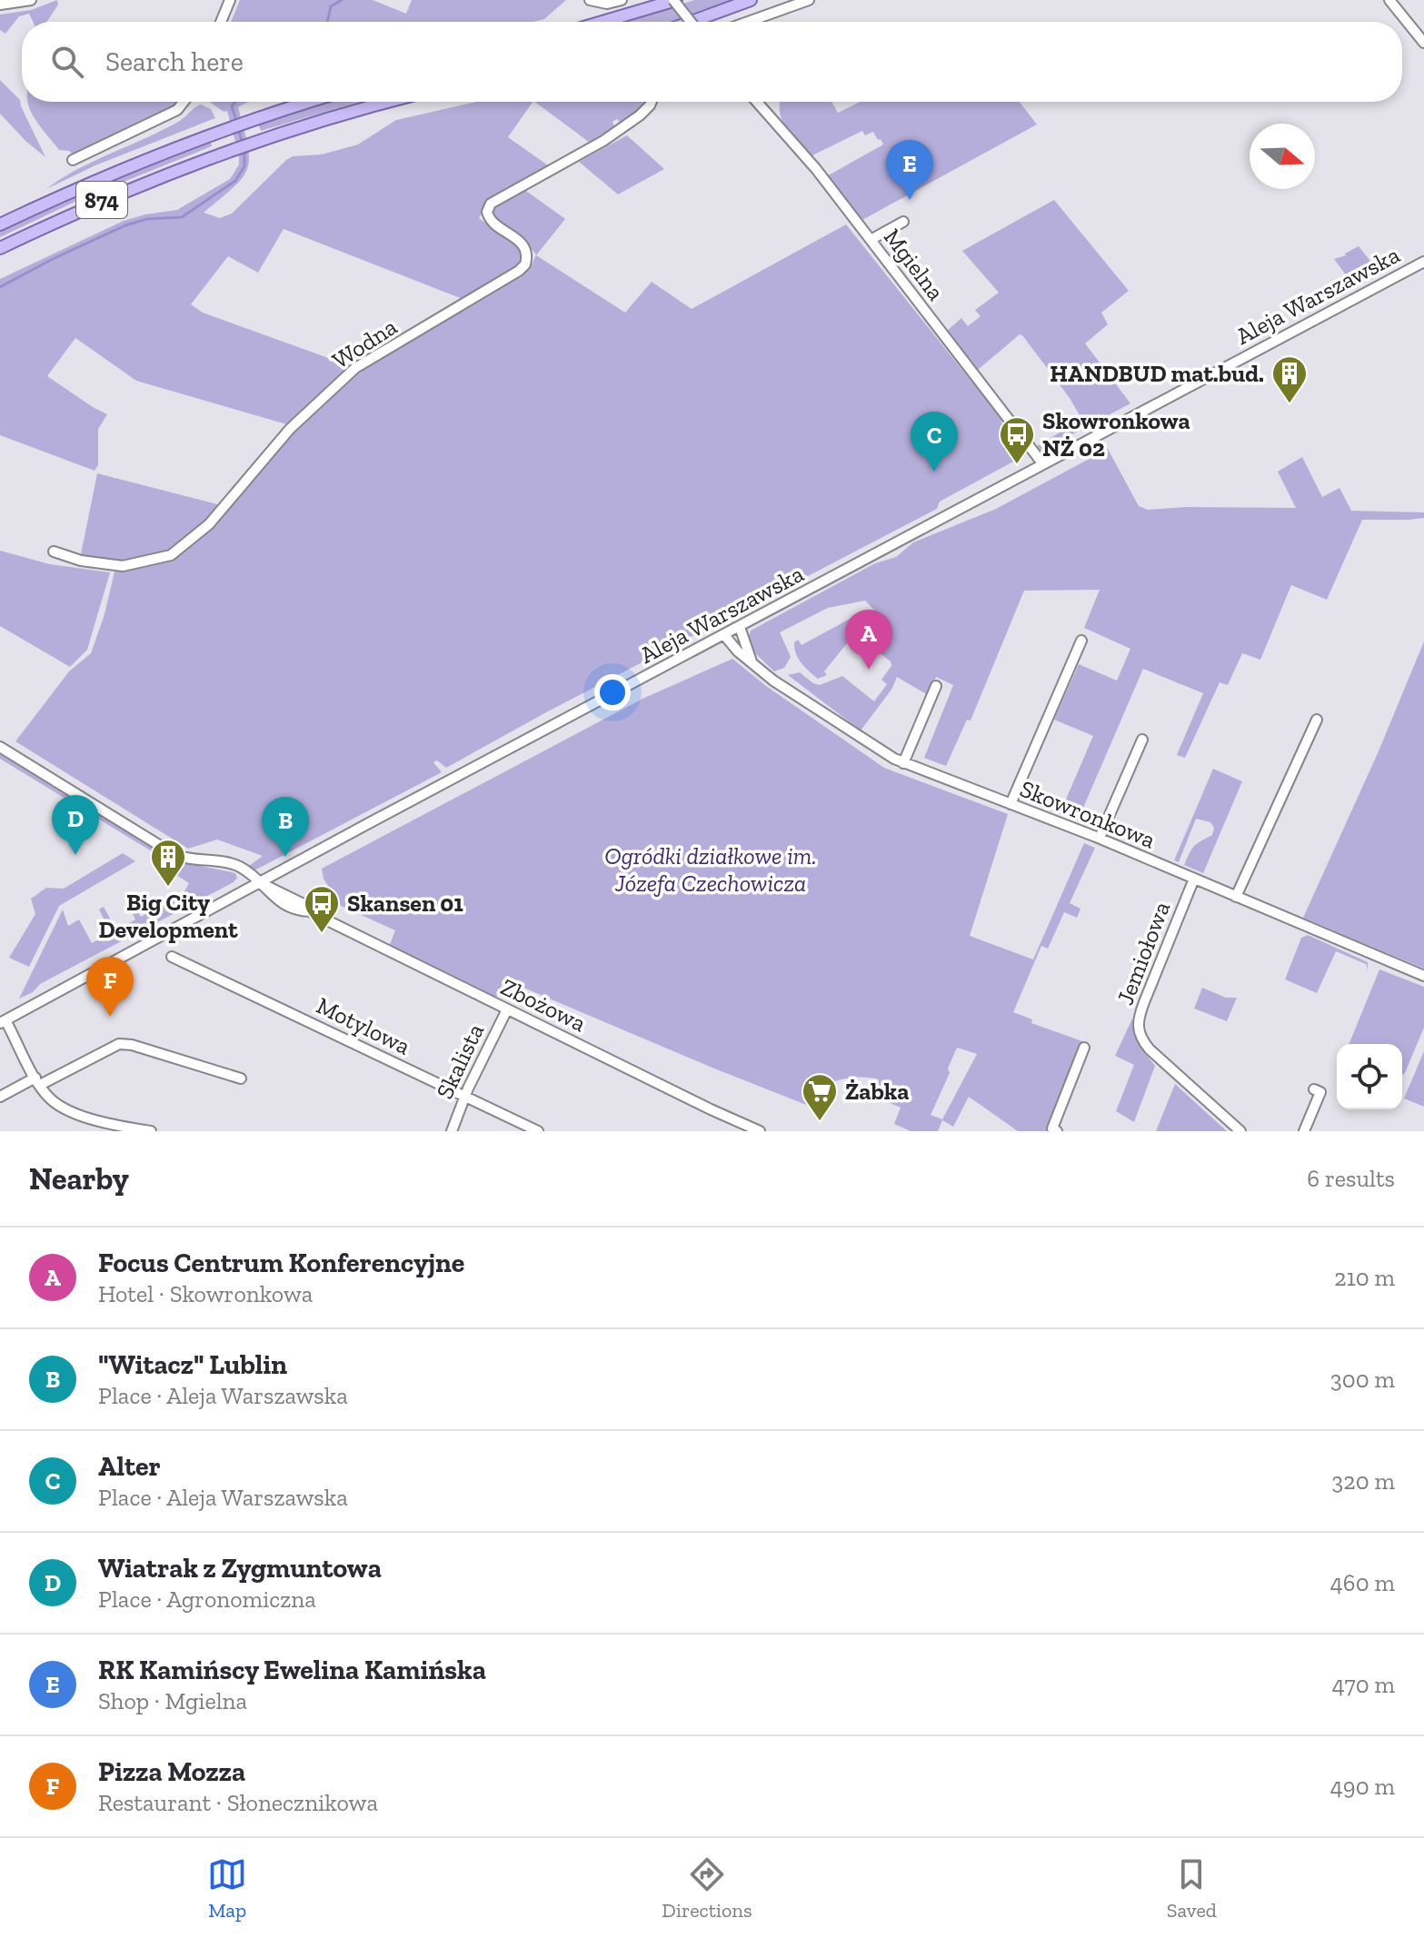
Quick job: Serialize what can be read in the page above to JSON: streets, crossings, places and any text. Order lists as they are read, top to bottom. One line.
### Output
{"streets":{"main road":["874"],"street":["Mgielna","Aleja Warszawska","Wodna","Skowronkowa","Jemiołowa","Zbożowa","Motylowa","Skalista"]},"crossings":[["Mgielna","Aleja Warszawska"],["Aleja Warszawska","Skowronkowa"],["Aleja Warszawska","Zbożowa"],["Skowronkowa","Jemiołowa"],["Zbożowa","Skalista"],["Motylowa","Skalista"]],"parks":["Ogródki działkowe im. Józefa Czechowicza"],"places":{"building":["HANDBUD mat.bud.","Big City Development"],"bus stop":["Skowronkowa NŻ 02","Skansen 01"],"supermarket":["Żabka"]},"north":"right","page":{"search":"Search here","pins":["E","C","A","D","B","F"],"heading":["Nearby","6 results"],"list":[{"mark":"A","name":"Focus Centrum Konferencyjne","note":"Hotel · Skowronkowa","value":"210 m"},{"mark":"B","name":"\"Witacz\" Lublin","note":"Place · Aleja Warszawska","value":"300 m"},{"mark":"C","name":"Alter","note":"Place · Aleja Warszawska","value":"320 m"},{"mark":"D","name":"Wiatrak z Zygmuntowa","note":"Place · Agronomiczna","value":"460 m"},{"mark":"E","name":"RK Kamińscy Ewelina Kamińska","note":"Shop · Mgielna","value":"470 m"},{"mark":"F","name":"Pizza Mozza","note":"Restaurant · Słonecznikowa","value":"490 m"}],"nav":["Map","Directions","Saved"]}}
